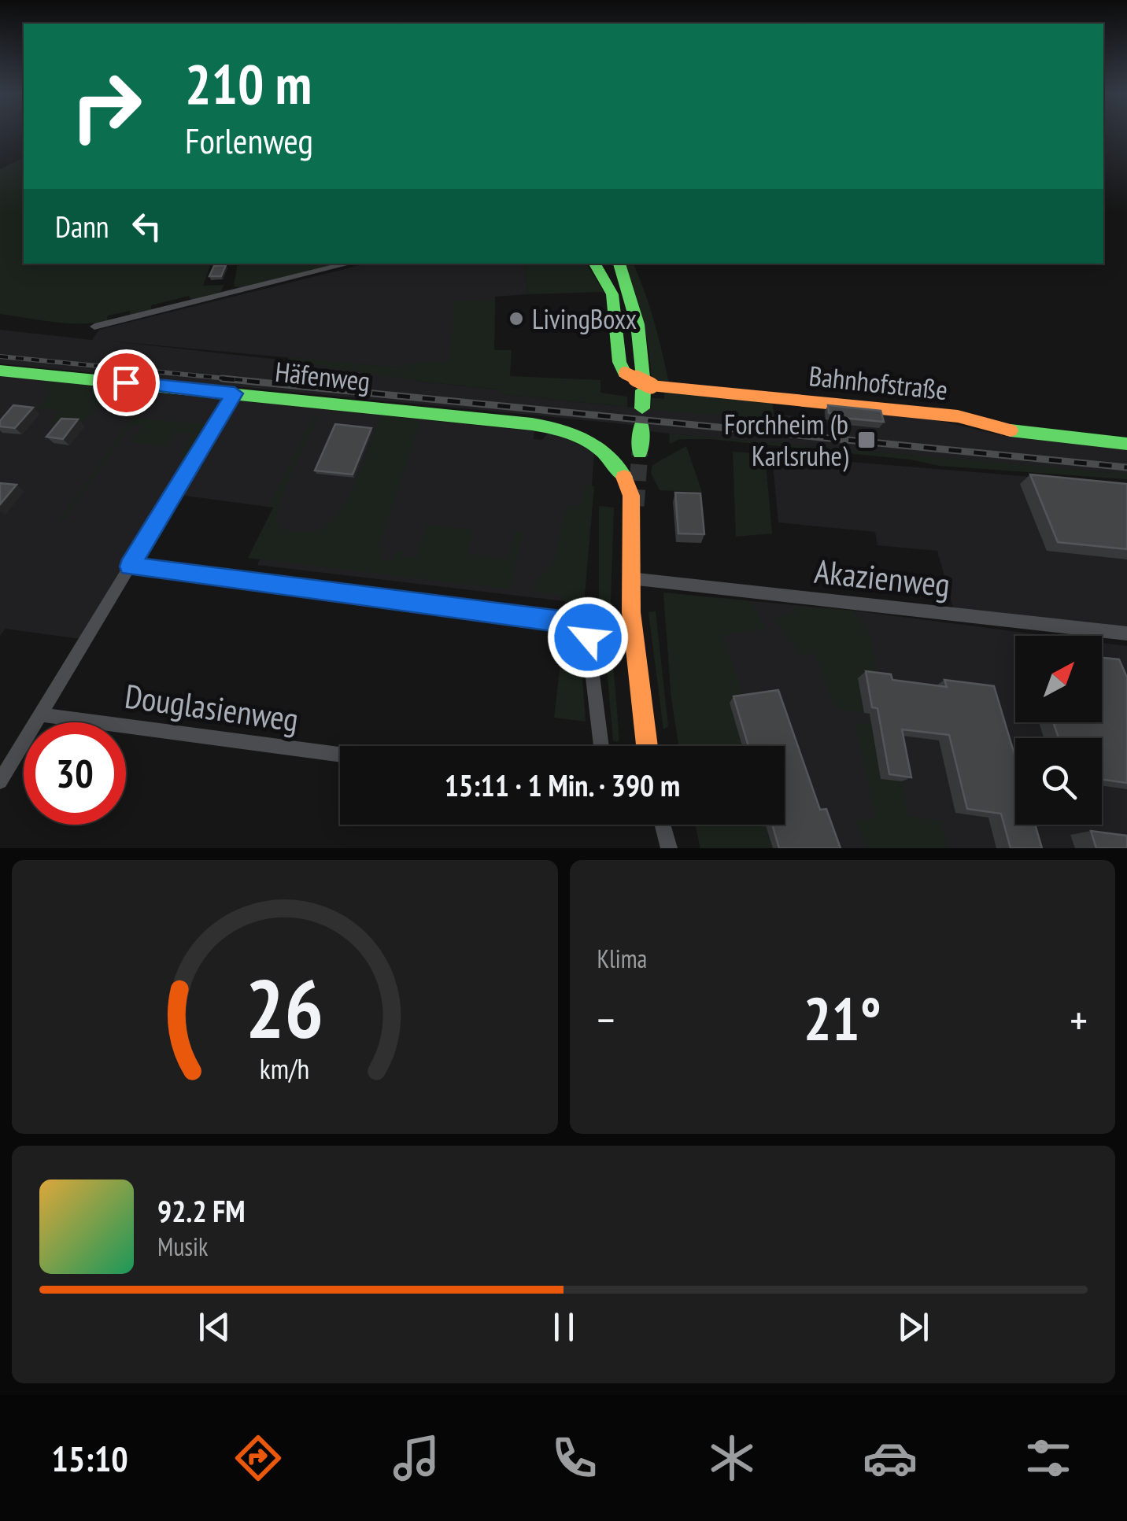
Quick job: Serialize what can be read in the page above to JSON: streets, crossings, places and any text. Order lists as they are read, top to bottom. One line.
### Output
{"streets":{"street":["Häfenweg","Bahnhofstraße","Akazienweg","Douglasienweg"]},"crossings":[["Häfenweg","Akazienweg"]],"places":{"other":["LivingBoxx"],"transit":["Forchheim (b Karlsruhe)"]},"north":"top right","page":{"turn":["210 m","Forlenweg"],"then":"Dann","limit":"30","trip":"15:11 · 1 Min. · 390 m","tile":"Klima","heat":["−","21°","+"],"song":["92.2 FM","Musik"],"tabs":"15:10","gauge":["26","km/h"]}}
